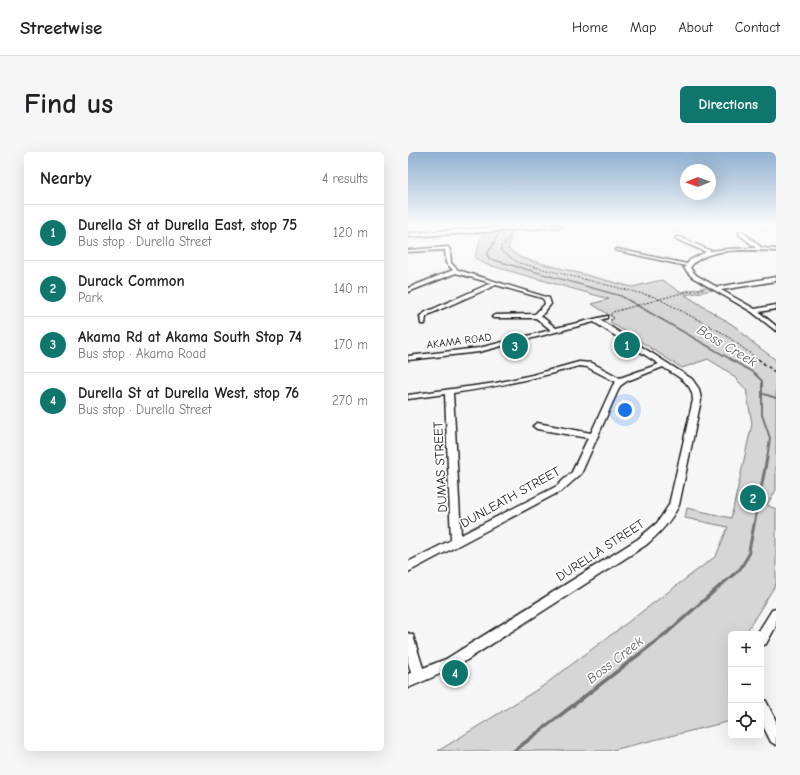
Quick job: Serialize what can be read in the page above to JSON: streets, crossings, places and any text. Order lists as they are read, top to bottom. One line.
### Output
{"streets":{"street":["AKAMA ROAD","DUMAS STREET","DUNLEATH STREET","DURELLA STREET"]},"crossings":[["AKAMA ROAD","DURELLA STREET"],["DUMAS STREET","DUNLEATH STREET"]],"water":["Boss Creek"],"north":"left","page":{"header":"Streetwise","nav":["Home","Map","About","Contact"],"buttons":"Directions","title":"Find us","heading":["Nearby","4 results"],"list":[{"mark":"1","name":"Durella St at Durella East, stop 75","note":"Bus stop · Durella Street","value":"120 m"},{"mark":"2","name":"Durack Common","note":"Park","value":"140 m"},{"mark":"3","name":"Akama Rd at Akama South Stop 74","note":"Bus stop · Akama Road","value":"170 m"},{"mark":"4","name":"Durella St at Durella West, stop 76","note":"Bus stop · Durella Street","value":"270 m"}],"pins":["1","3","2","4"],"map_buttons":["+","−"]}}
